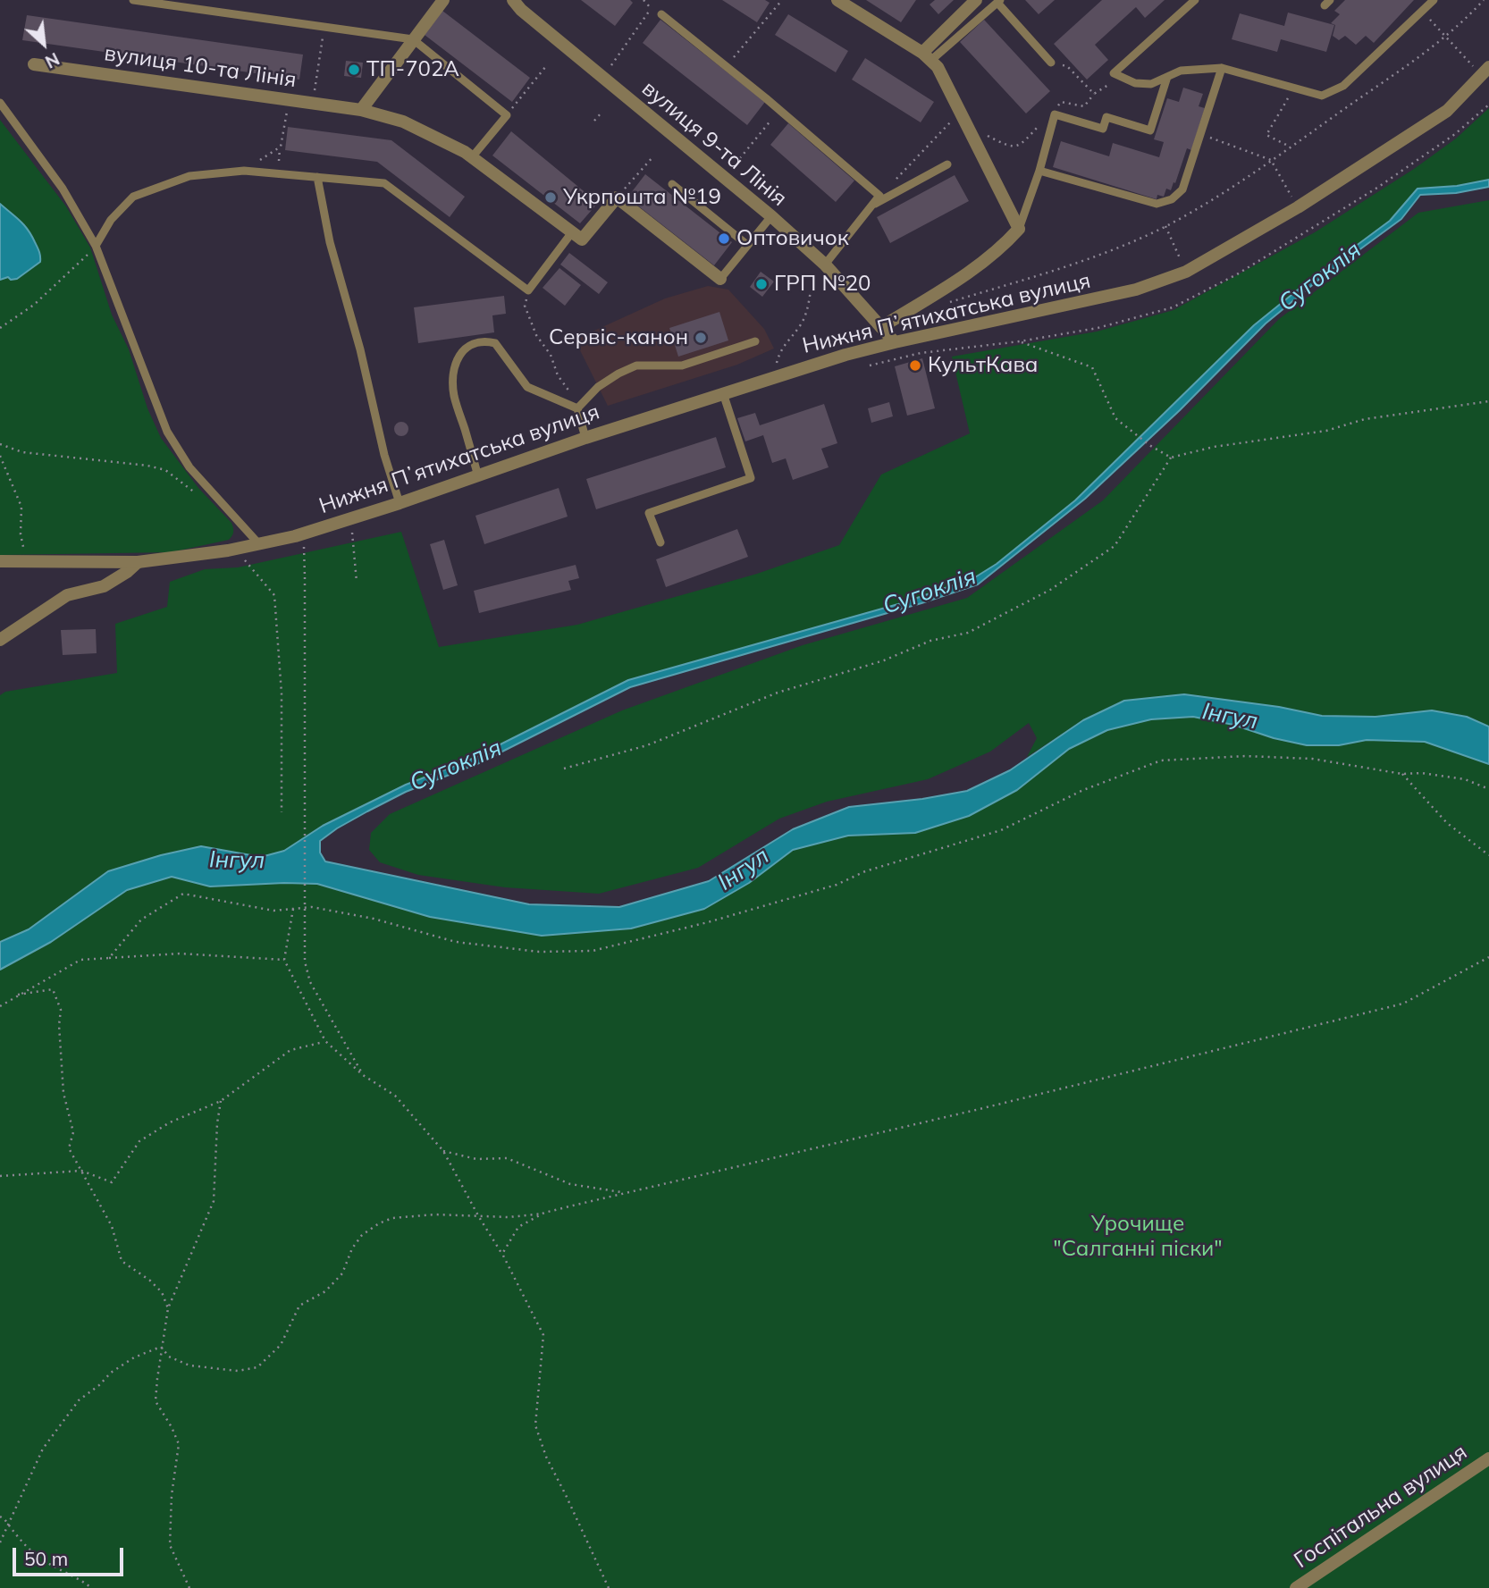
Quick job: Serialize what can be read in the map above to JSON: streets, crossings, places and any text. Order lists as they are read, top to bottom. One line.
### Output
{"streets":{"street":["вулиця 10-та Лінія","вулиця 9-та Лінія","Нижня Пʼятихатська вулиця","Госпітальна вулиця"]},"crossings":[["вулиця 9-та Лінія","Нижня Пʼятихатська вулиця"]],"water":["Сугоклія","Інгул"],"parks":["Урочище \"Салганні піски\""],"places":["ТП-702А","Укрпошта №19","Оптовичок","ГРП №20","Сервіс-канон","КультКава"],"scale_bar":"50 m","north":"bottom right"}
